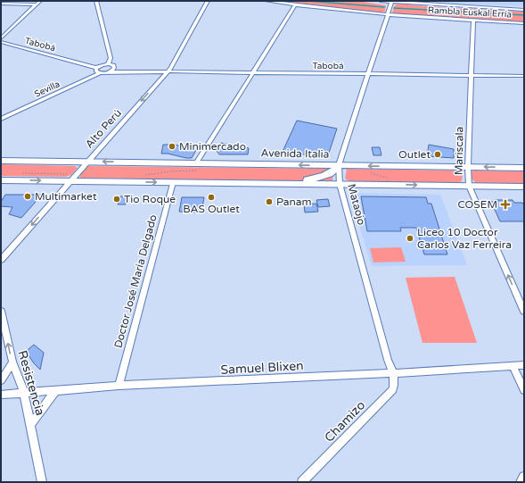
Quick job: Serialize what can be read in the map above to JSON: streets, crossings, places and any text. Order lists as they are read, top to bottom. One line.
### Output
{"streets":{"main road":["Avenida Italia"],"street":["Rambla Euskal Erría","Tabobá","Sevilla","Alto Perú","Mariscala","Mataojo","Doctor José María Delgado","Samuel Blixen","Resistencia","Chamizo"]},"crossings":[["Rambla Euskal Erría","Mariscala"],["Rambla Euskal Erría","Mataojo"],["Tabobá","Sevilla"],["Tabobá","Alto Perú"],["Tabobá","Mariscala"],["Tabobá","Mataojo"],["Alto Perú","Avenida Italia"],["Mariscala","Avenida Italia"],["Avenida Italia","Mataojo"],["Mataojo","Samuel Blixen"],["Mataojo","Chamizo"],["Doctor José María Delgado","Samuel Blixen"],["Samuel Blixen","Resistencia"],["Samuel Blixen","Chamizo"]],"one_way":["Alto Perú","Mariscala"],"places":{"other":["Minimercado","Outlet","Multimarket","BAS Outlet","Tio Roque","Panam","Liceo 10 Doctor Carlos Vaz Ferreira"],"health":["COSEM"]}}
